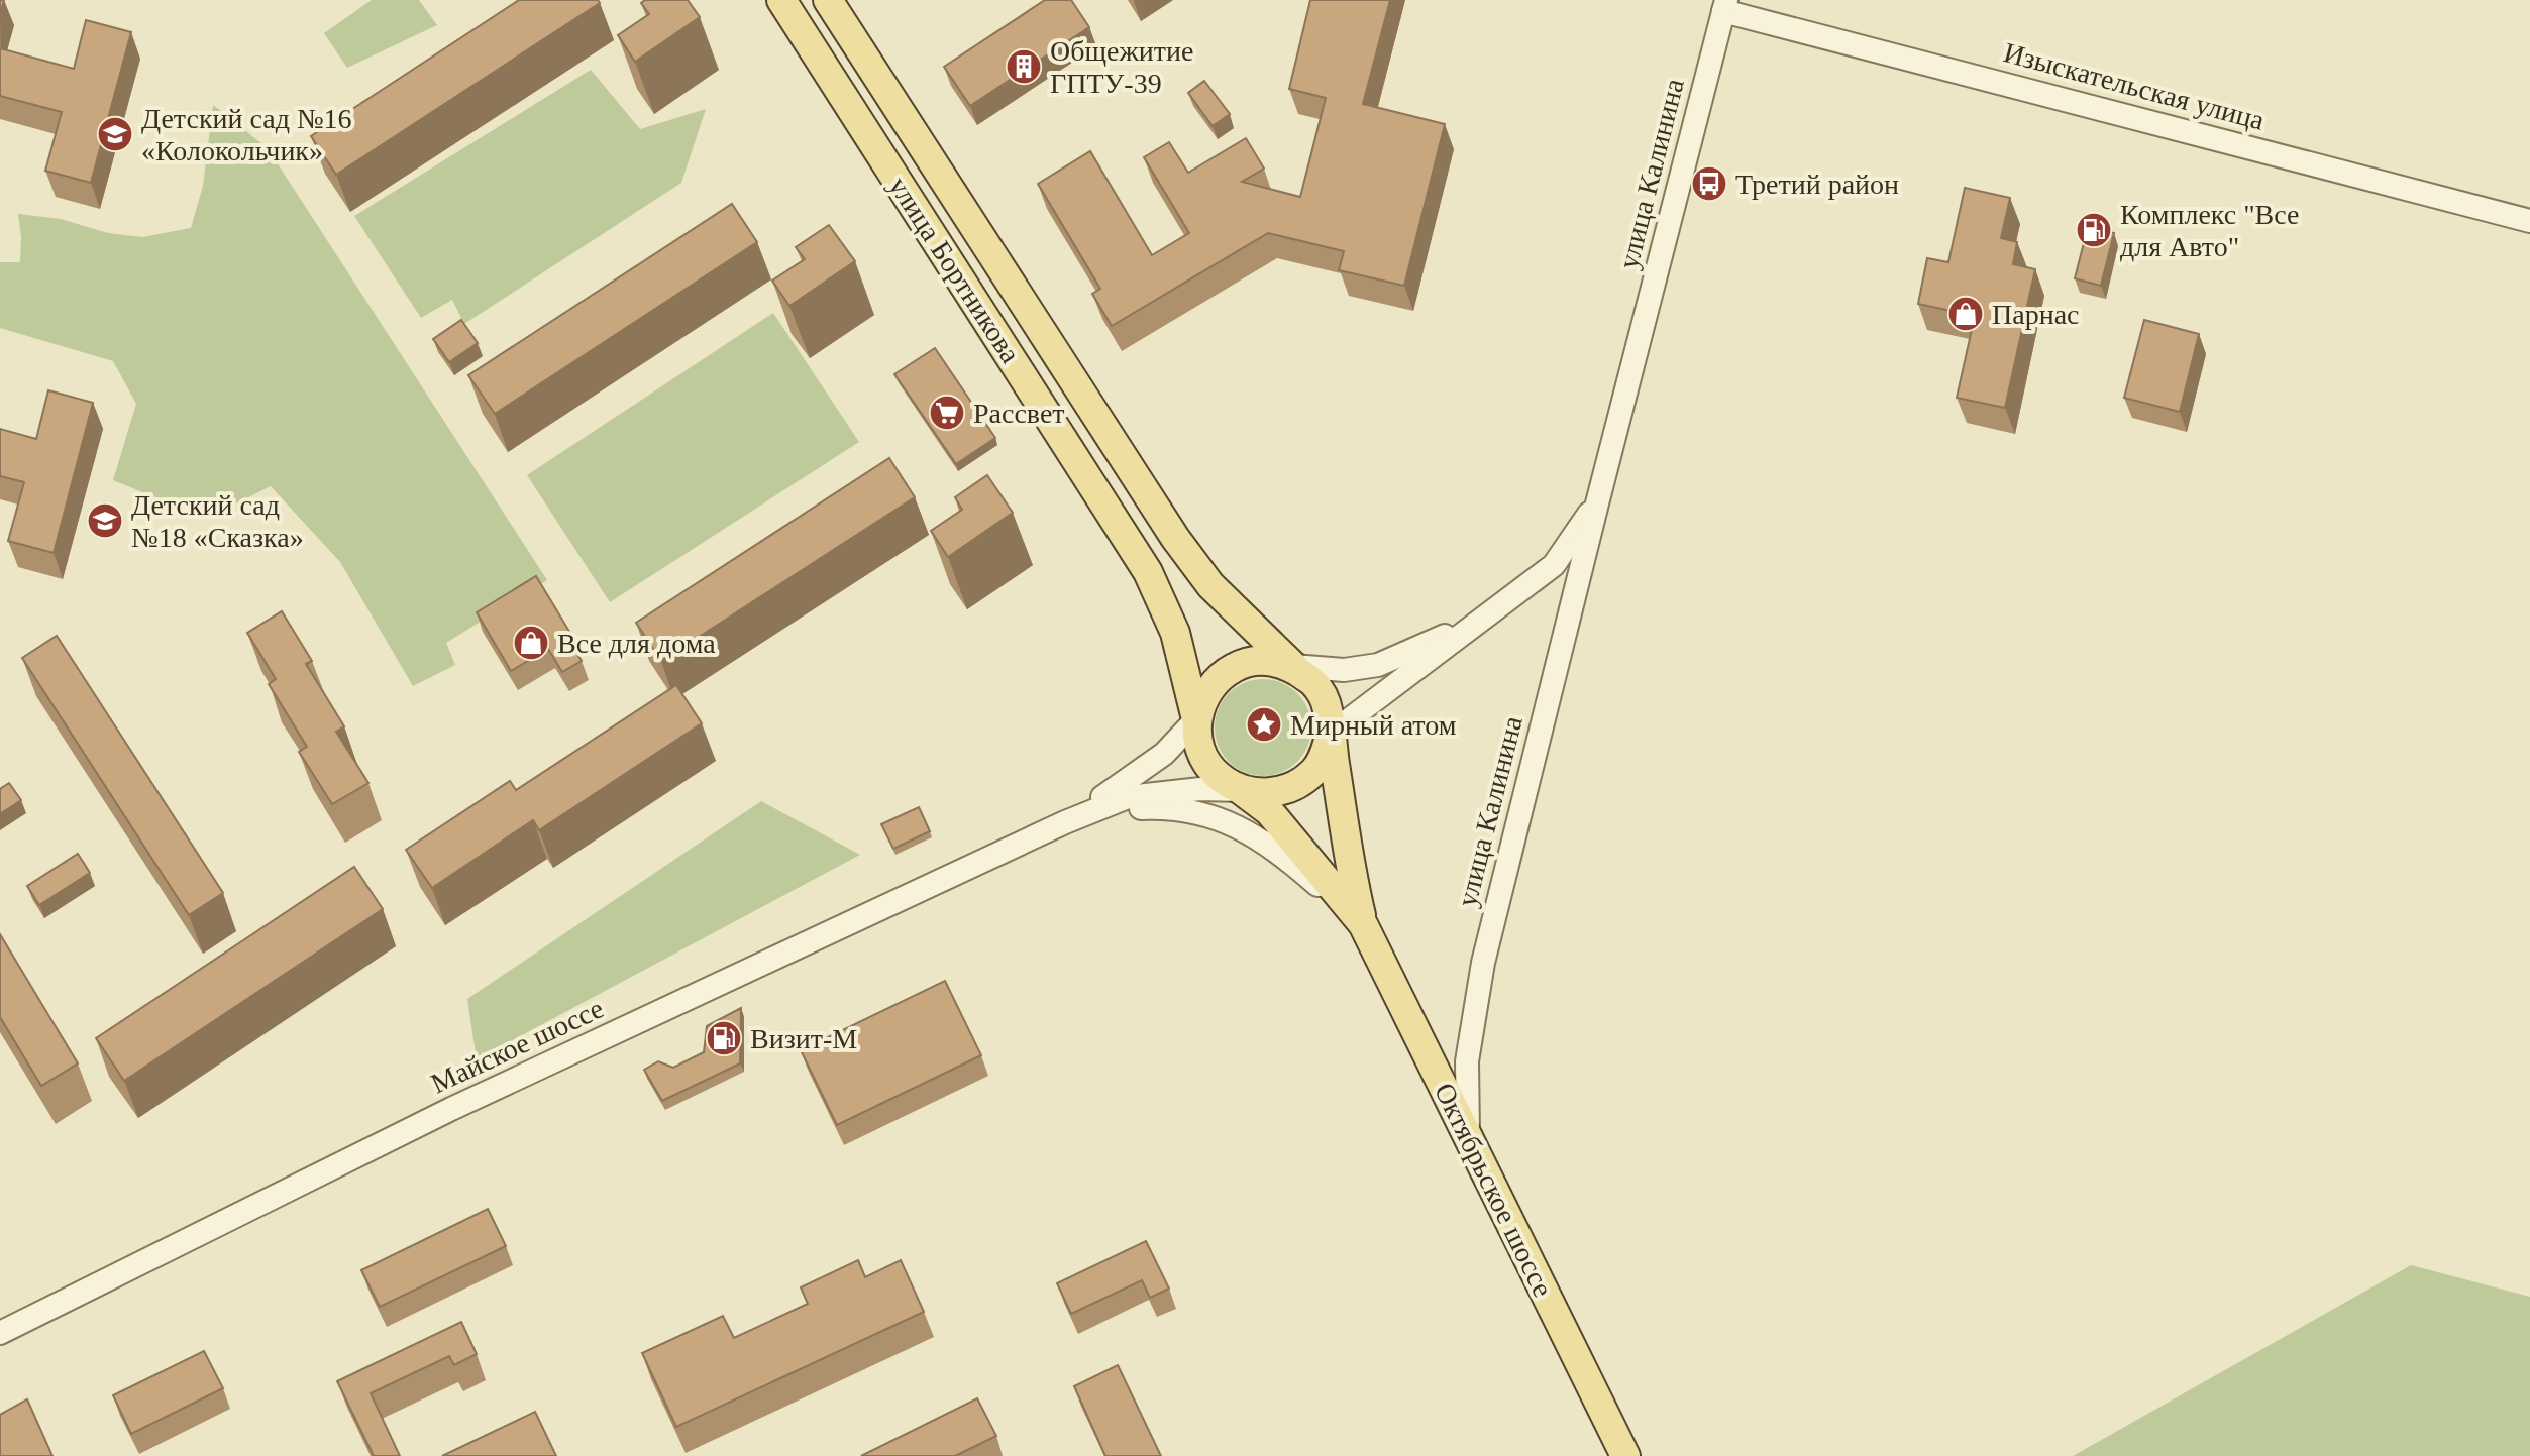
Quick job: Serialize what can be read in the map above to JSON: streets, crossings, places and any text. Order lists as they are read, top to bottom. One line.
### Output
{"streets":{"main road":["улица Бортникова","Октябрьское шоссе"],"street":["Изыскательская улица","улица Калинина","Майское шоссе"]},"crossings":[["Изыскательская улица","улица Калинина"],["улица Калинина","улица Бортникова"],["улица Калинина","Майское шоссе"],["улица Калинина","Октябрьское шоссе"],["улица Бортникова","Майское шоссе"],["улица Бортникова","Октябрьское шоссе"],["Майское шоссе","Октябрьское шоссе"]],"places":{"building":["Общежитие ГПТУ-39"],"school or university":["Детский сад №16 «Колокольчик»","Детский сад №18 «Сказка»"],"bus stop":["Третий район"],"fuel station":["Комплекс \"Все для Авто\"","Визит-М"],"shop":["Парнас","Все для дома"],"supermarket":["Рассвет"],"place":["Мирный атом"]}}
